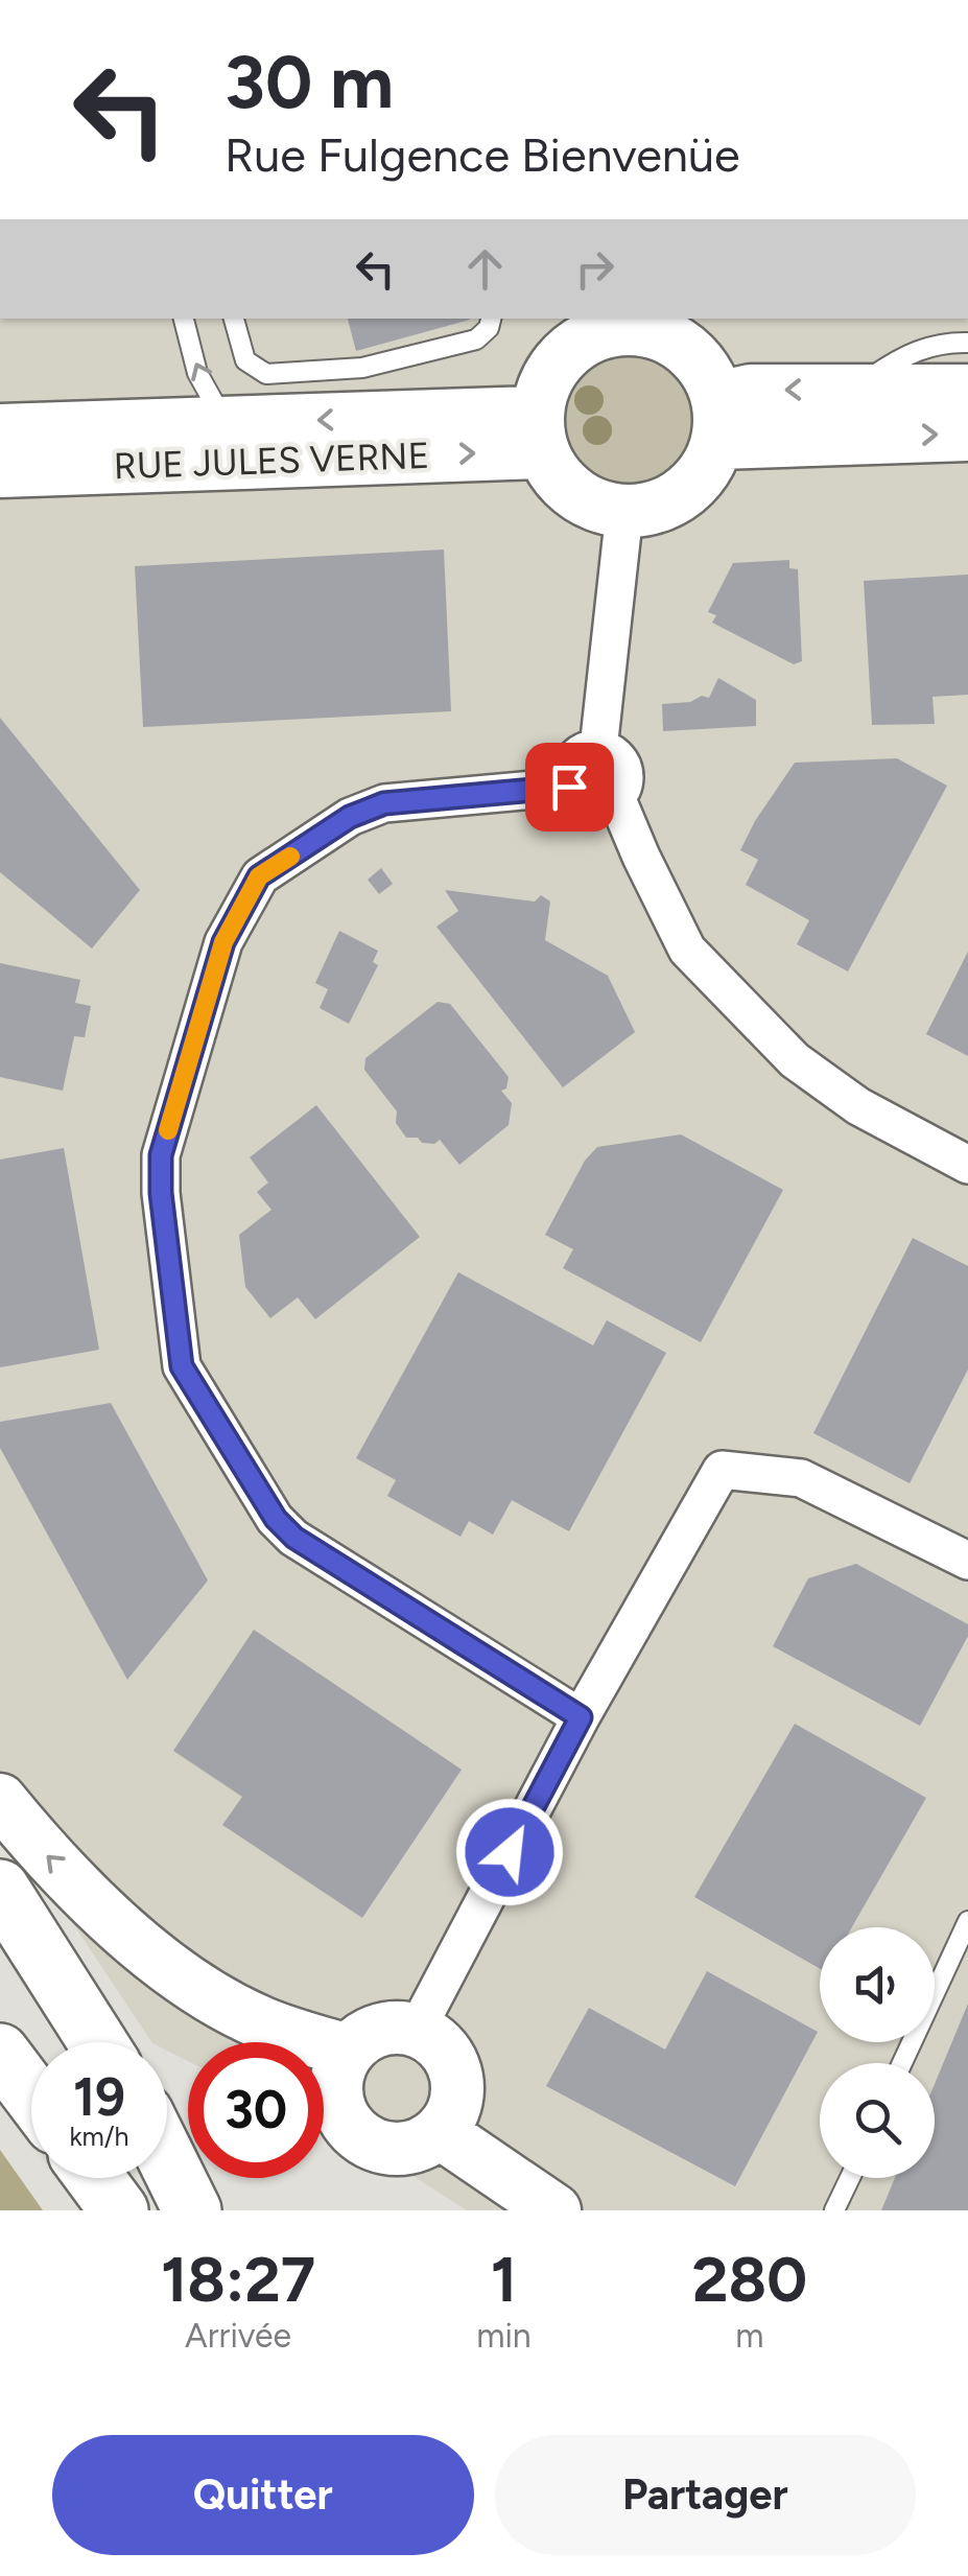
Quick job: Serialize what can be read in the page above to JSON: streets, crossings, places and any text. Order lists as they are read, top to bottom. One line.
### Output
{"streets":{"street":["RUE JULES VERNE"]},"page":{"turn":["30 m","Rue Fulgence Bienvenüe"],"speed":"19 km/h","limit":"30","eta":["18:27","Arrivée","1","min","280","m"],"buttons":["Quitter","Partager"]}}
